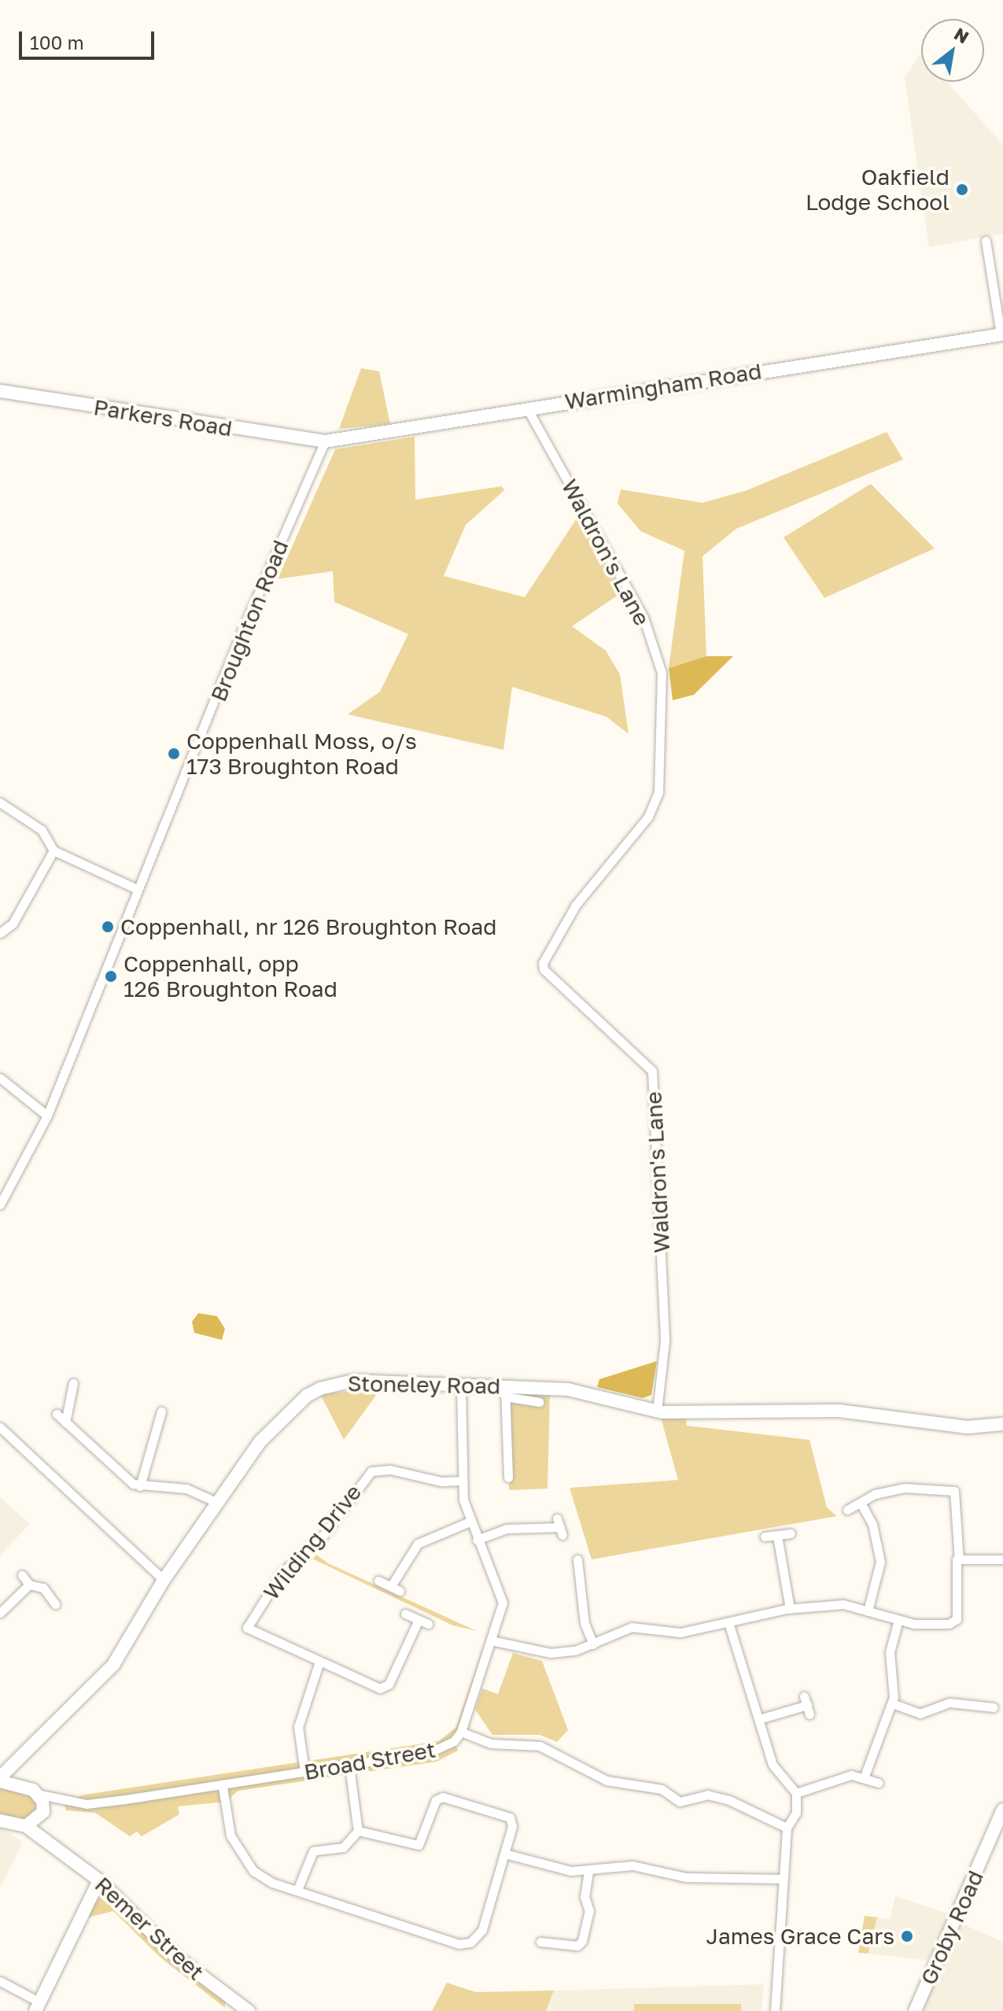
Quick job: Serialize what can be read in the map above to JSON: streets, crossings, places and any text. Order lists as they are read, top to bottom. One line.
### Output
{"streets":{"street":["Warmingham Road","Parkers Road","Waldron's Lane","Broughton Road","Stoneley Road","Wilding Drive","Broad Street","Groby Road","Remer Street"]},"crossings":[["Warmingham Road","Parkers Road"],["Warmingham Road","Waldron's Lane"],["Warmingham Road","Broughton Road"],["Parkers Road","Broughton Road"],["Waldron's Lane","Stoneley Road"],["Stoneley Road","Broad Street"],["Wilding Drive","Broad Street"]],"places":["Oakfield Lodge School","Coppenhall Moss, o/s 173 Broughton Road","Coppenhall, nr 126 Broughton Road","Coppenhall, opp 126 Broughton Road","James Grace Cars"],"scale_bar":"100 m","north":"top right"}
